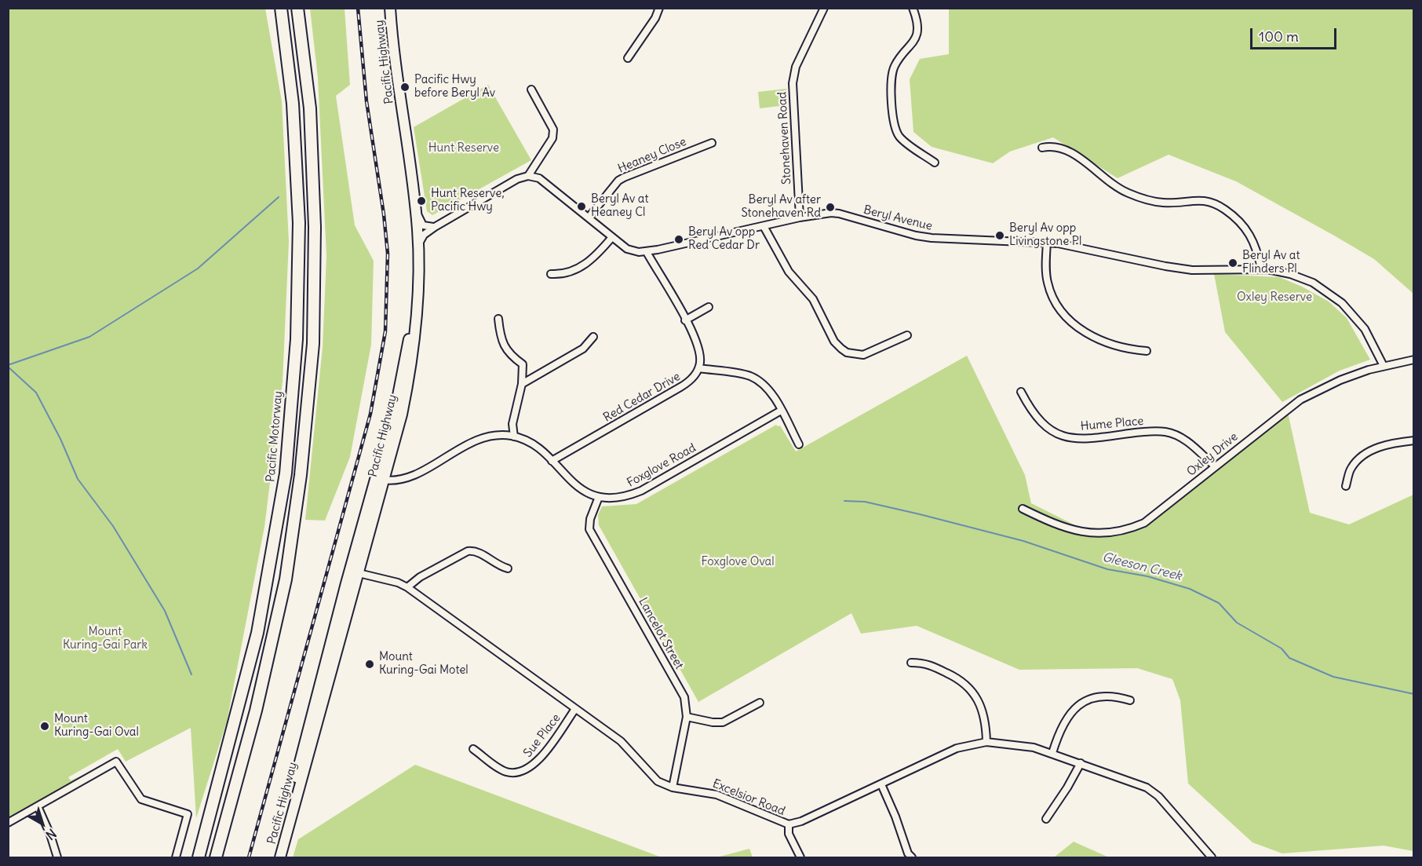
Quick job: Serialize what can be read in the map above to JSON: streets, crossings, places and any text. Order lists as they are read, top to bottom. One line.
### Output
{"streets":{"highway":["Pacific Motorway"],"main road":["Pacific Highway"],"street":["Stonehaven Road","Heaney Close","Beryl Avenue","Red Cedar Drive","Hume Place","Oxley Drive","Foxglove Road","Lancelot Street","Sue Place","Excelsior Road"]},"crossings":[["Pacific Highway","Foxglove Road"],["Pacific Highway","Excelsior Road"],["Stonehaven Road","Beryl Avenue"],["Heaney Close","Beryl Avenue"],["Beryl Avenue","Oxley Drive"],["Red Cedar Drive","Foxglove Road"],["Hume Place","Oxley Drive"],["Foxglove Road","Lancelot Street"],["Lancelot Street","Excelsior Road"],["Sue Place","Excelsior Road"]],"water":["Gleeson Creek"],"parks":["Hunt Reserve","Oxley Reserve","Foxglove Oval","Mount Kuring-Gai Park"],"places":["Pacific Hwy before Beryl Av","Hunt Reserve, Pacific Hwy","Beryl Av at Heaney Cl","Beryl Av after Stonehaven Rd","Beryl Av opp Livingstone Pl","Beryl Av opp Red Cedar Dr","Beryl Av at Flinders Pl","Mount Kuring-Gai Motel","Mount Kuring-Gai Oval"],"scale_bar":"100 m","north":"bottom right"}
